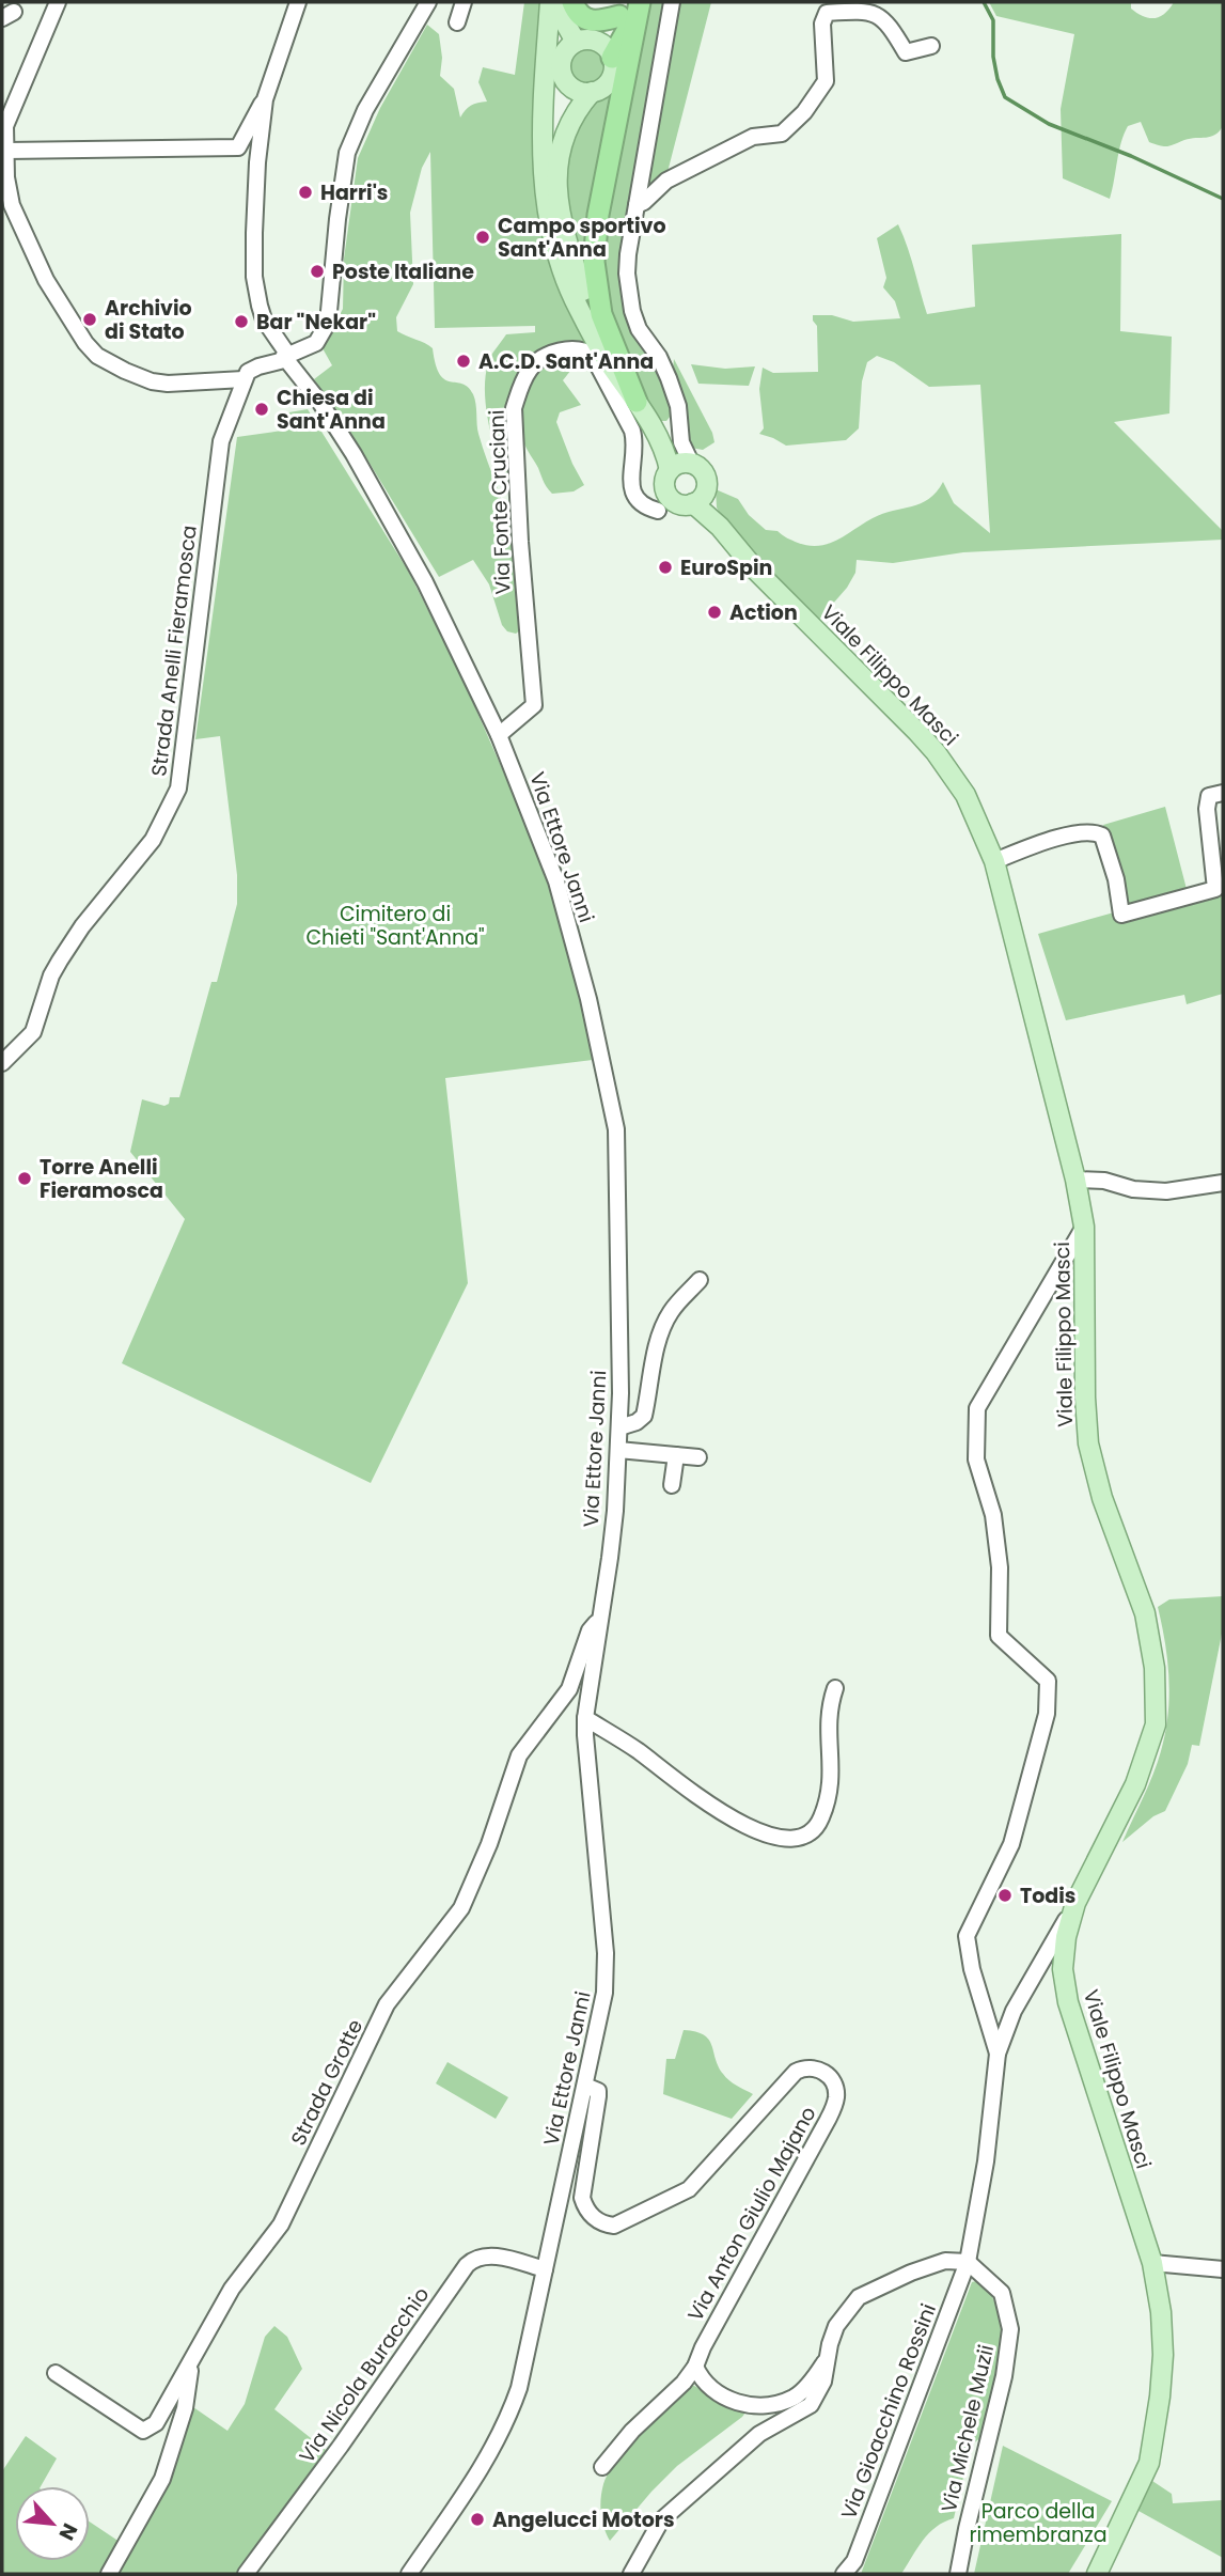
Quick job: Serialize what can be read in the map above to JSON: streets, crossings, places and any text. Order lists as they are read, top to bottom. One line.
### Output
{"streets":{"main road":["Viale Filippo Masci"],"street":["Via Fonte Cruciani","Strada Anelli Fieramosca","Via Ettore Janni","Strada Grotte","Via Anton Giulio Majano","Via Nicola Buracchio","Via Gioacchino Rossini","Via Michele Muzii"]},"crossings":[["Via Fonte Cruciani","Via Ettore Janni"],["Via Ettore Janni","Strada Grotte"],["Via Ettore Janni","Via Anton Giulio Majano"],["Via Ettore Janni","Via Nicola Buracchio"],["Via Gioacchino Rossini","Via Michele Muzii"]],"parks":["Cimitero di Chieti \"Sant'Anna\"","Parco della rimembranza"],"places":["Harri's","Campo sportivo Sant'Anna","Poste Italiane","Archivio di Stato","Bar \"Nekar\"","A.C.D. Sant'Anna","Chiesa di Sant'Anna","EuroSpin","Action","Torre Anelli Fieramosca","Todis","Angelucci Motors"],"north":"bottom right"}
